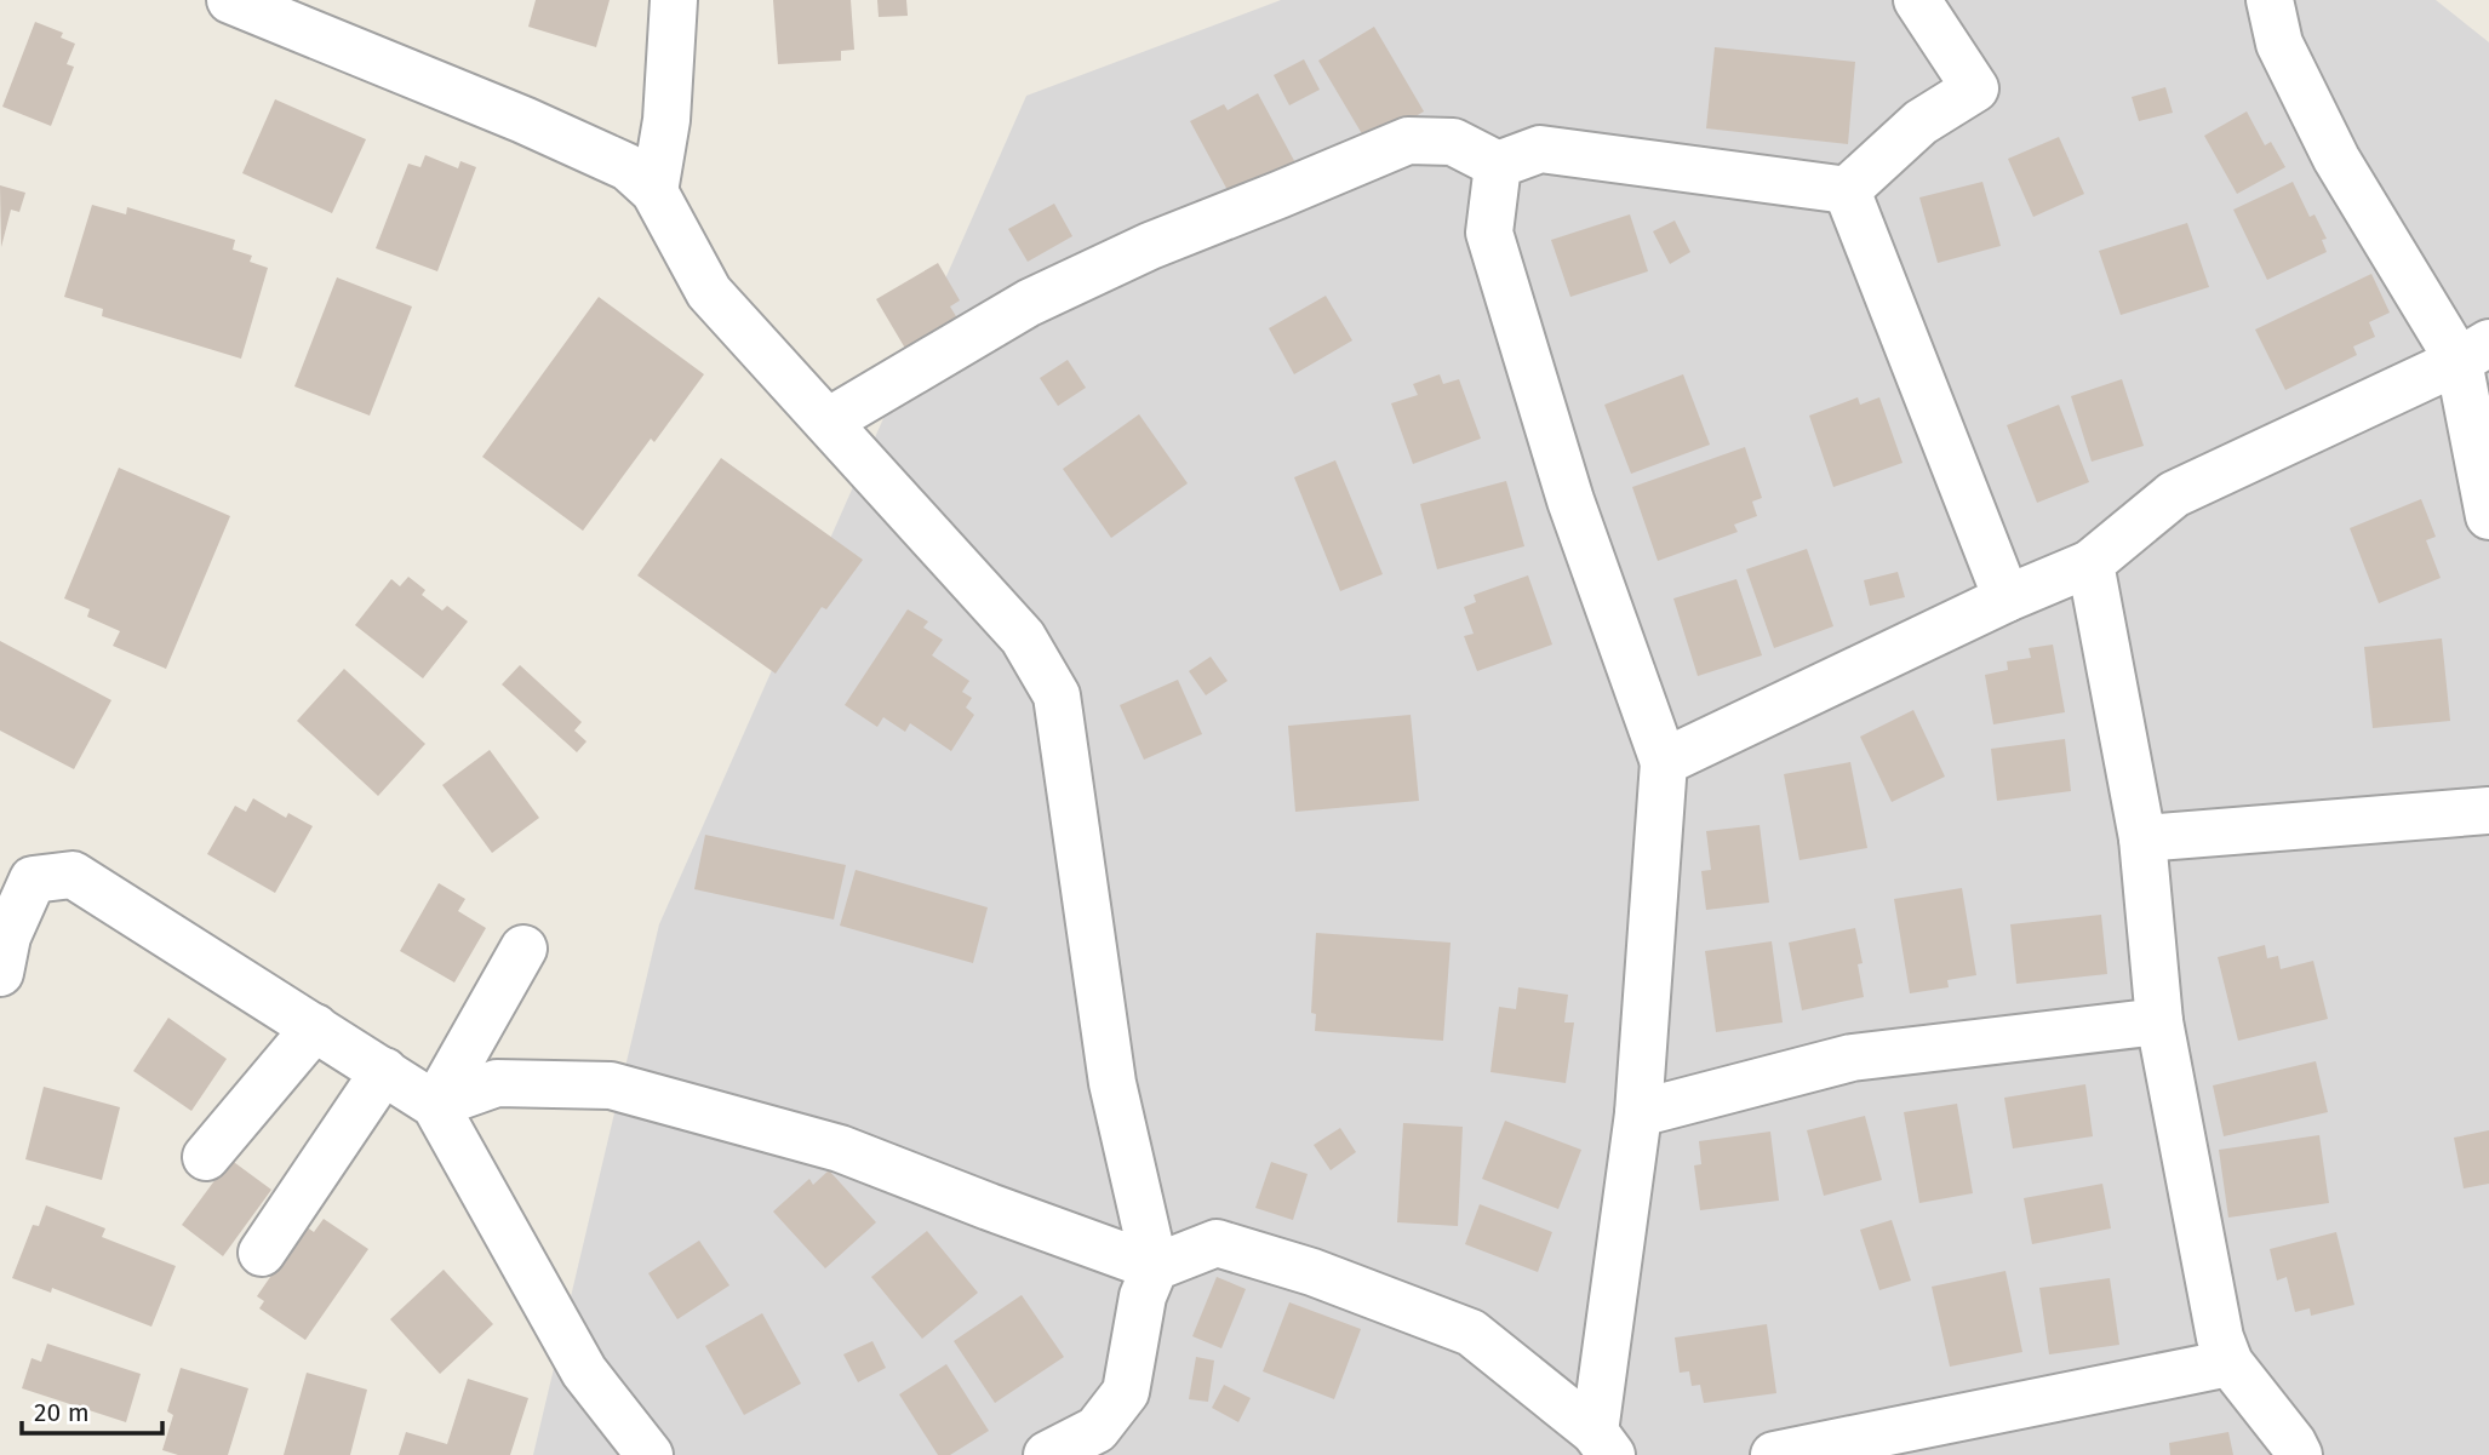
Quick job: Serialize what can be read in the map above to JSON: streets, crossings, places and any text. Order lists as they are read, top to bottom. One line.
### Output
{"scale_bar":"20 m"}
